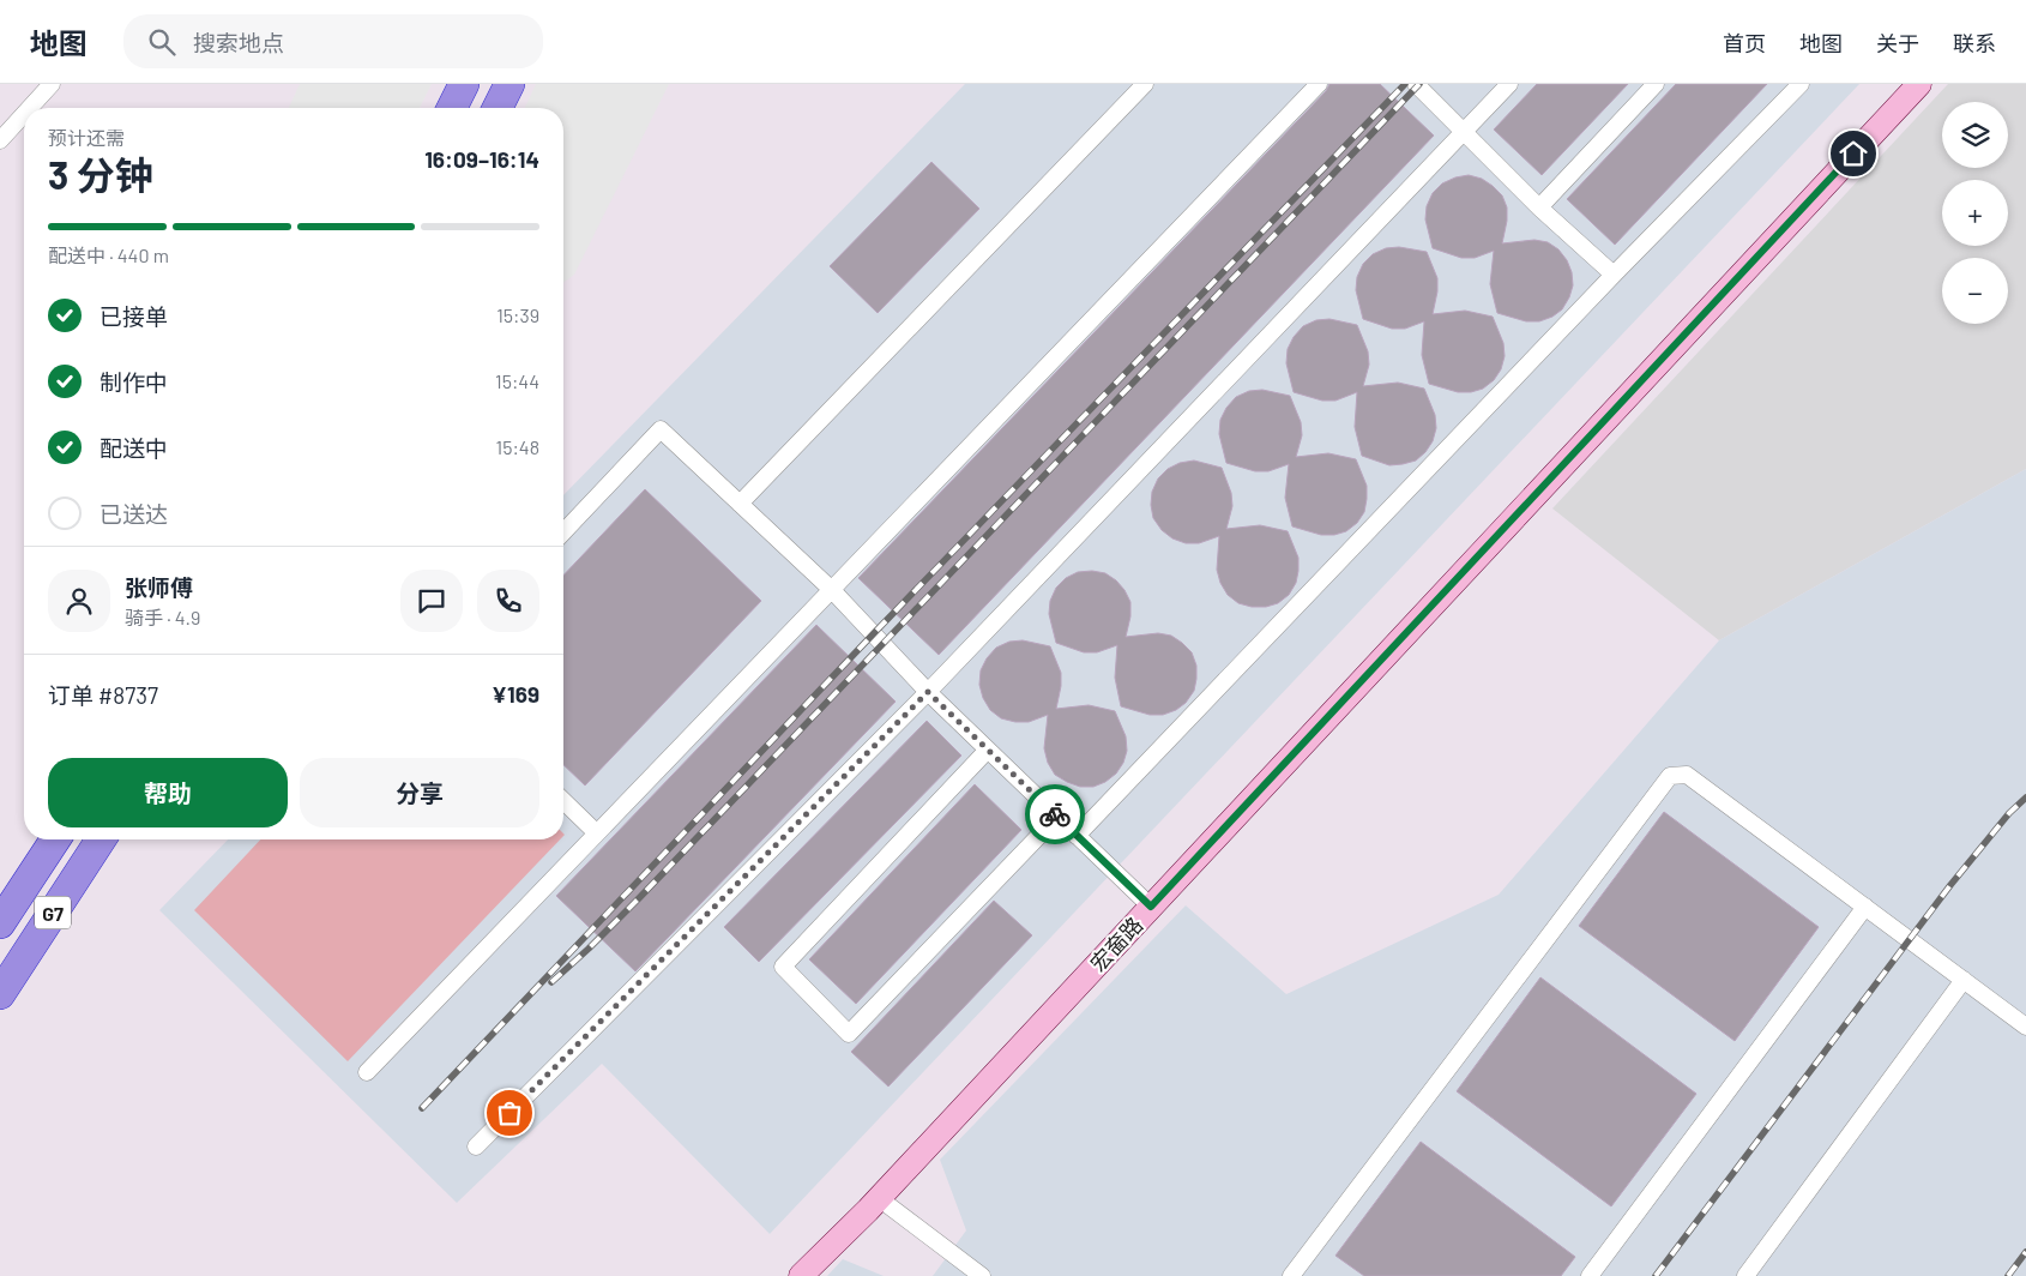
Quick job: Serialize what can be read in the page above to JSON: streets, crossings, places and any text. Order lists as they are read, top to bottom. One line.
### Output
{"streets":{"highway":["G7"],"street":["宏奤路"]},"page":{"header":"地图","search":"搜索地点","nav":["首页","地图","关于","联系"],"map_buttons":["+","−"],"heading":["3 分钟","预计还需","16:09–16:14"],"panel":["张师傅","骑手 · 4.9","订单 #8737","¥169"],"bar":"配送中 · 440 m","list":[["已接单","15:39"],["制作中","15:44"],["配送中","15:48"],"已送达"],"buttons":["帮助","分享"]}}
